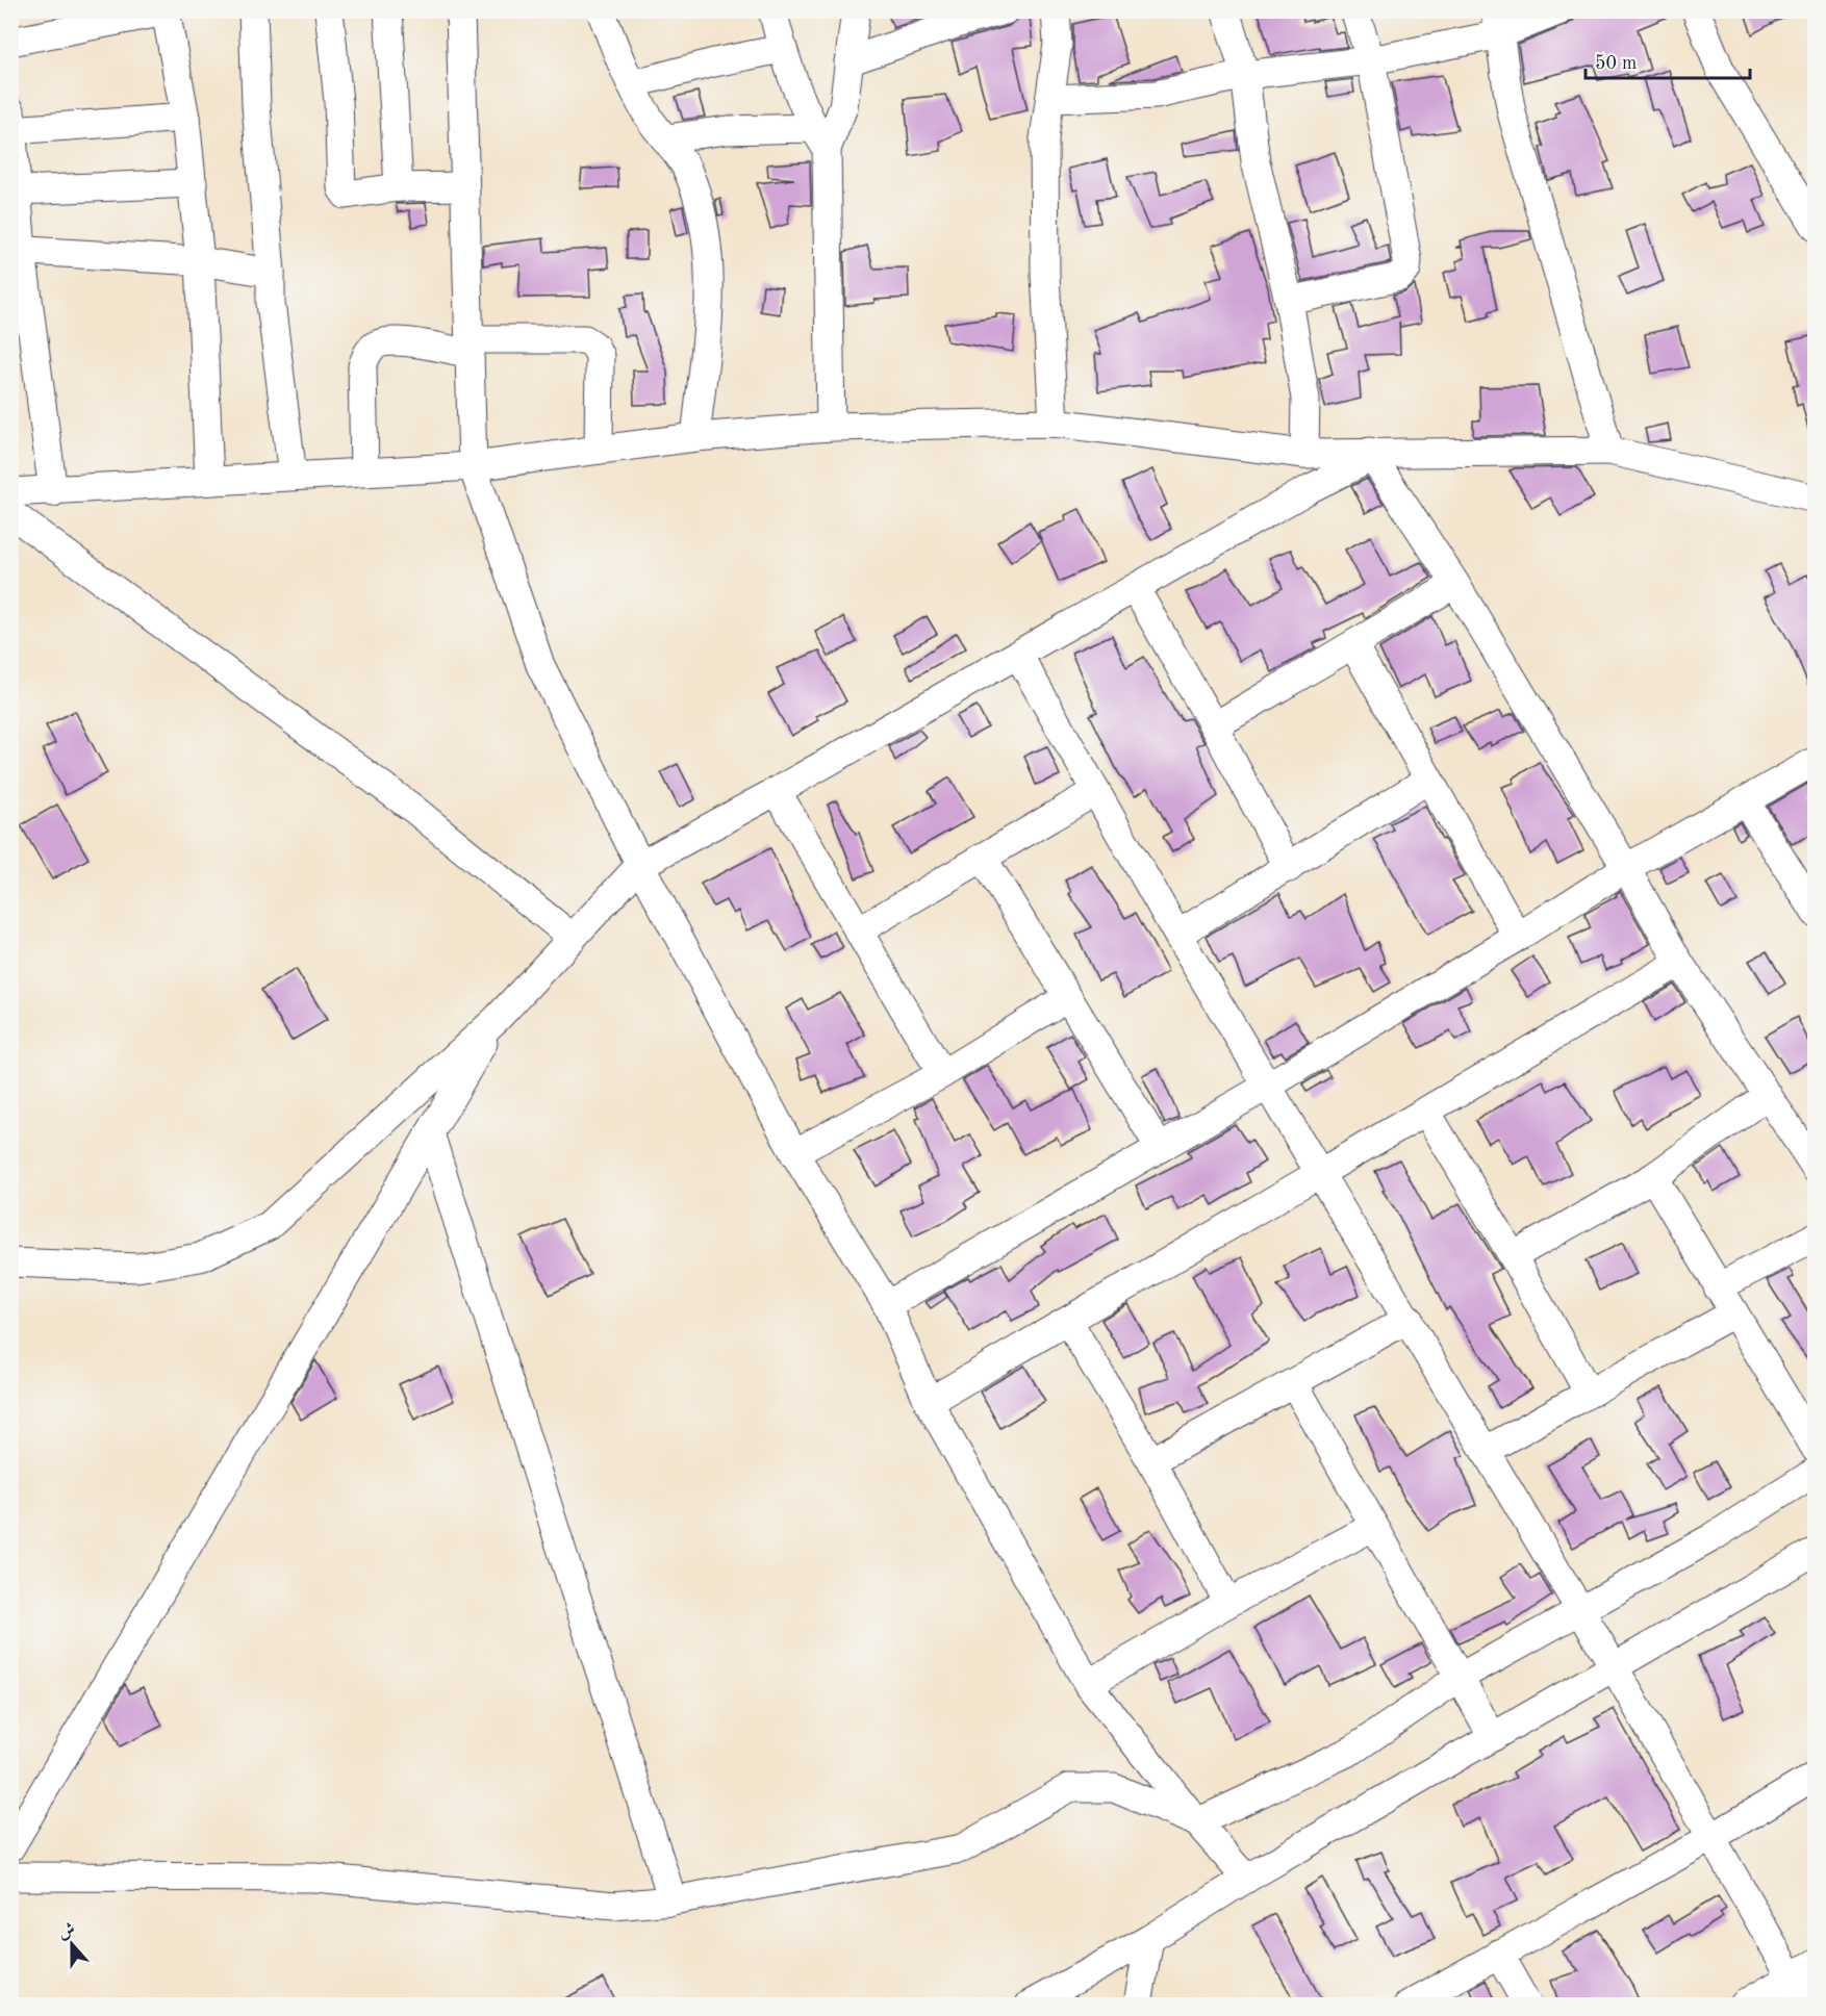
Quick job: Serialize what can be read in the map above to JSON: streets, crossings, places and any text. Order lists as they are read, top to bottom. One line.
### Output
{"scale_bar":"50 m","north":"top"}
